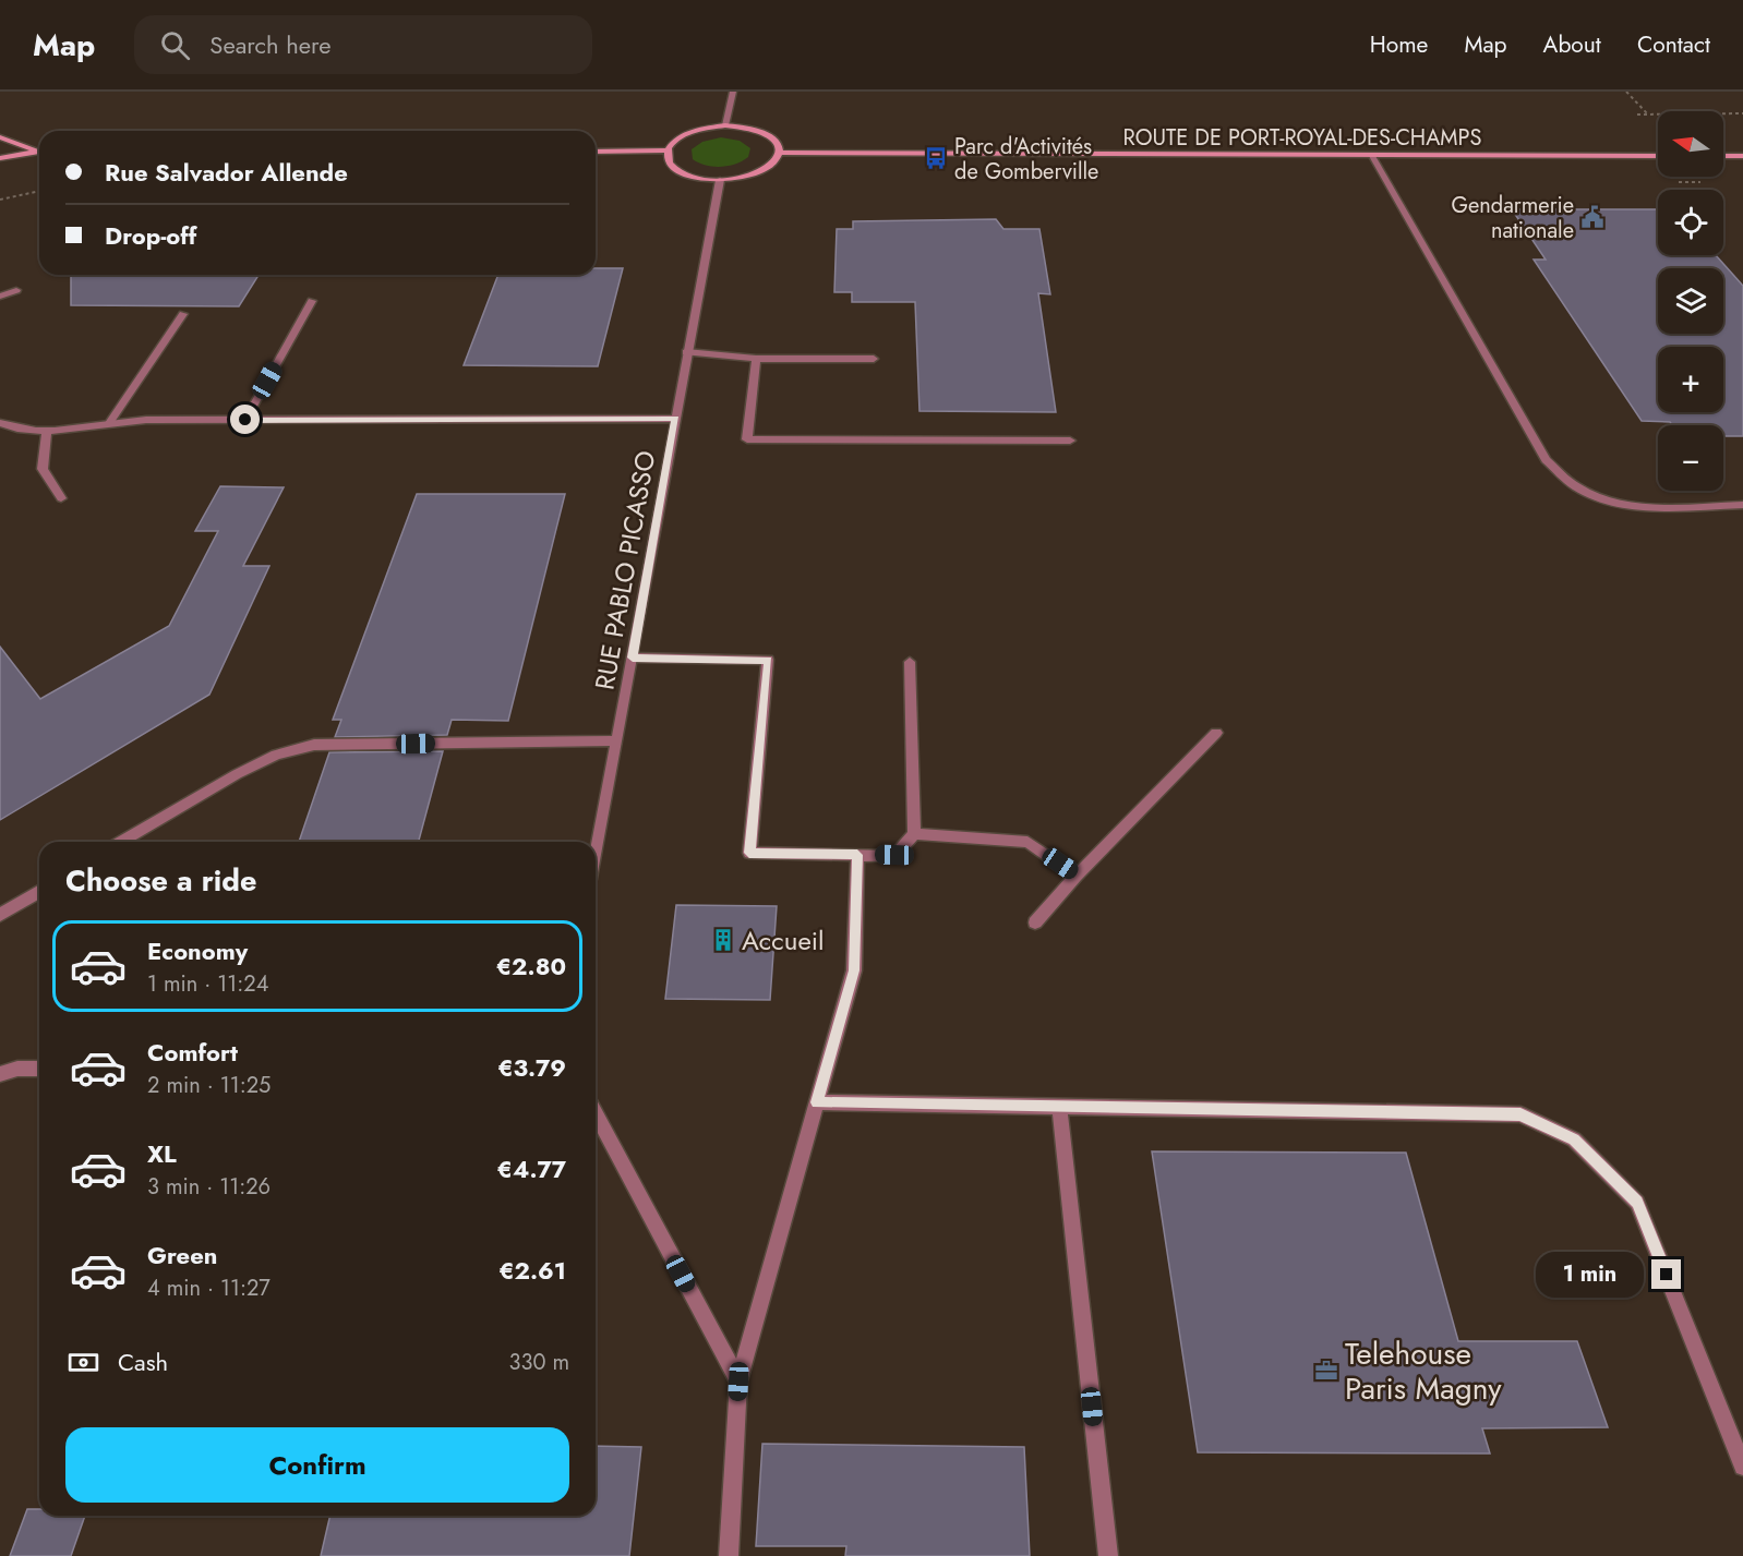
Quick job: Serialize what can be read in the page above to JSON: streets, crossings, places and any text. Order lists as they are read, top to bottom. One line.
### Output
{"streets":{"main road":["ROUTE DE PORT-ROYAL-DES-CHAMPS"],"street":["RUE PABLO PICASSO"]},"places":{"bus stop":["Parc d'Activités de Gomberville"],"public building":["Gendarmerie nationale"],"building":["Accueil"],"office":["Telehouse Paris Magny"]},"north":"left","page":{"header":"Map","search":"Search here","nav":["Home","Map","About","Contact"],"map_buttons":["+","−"],"banner":["Rue Salvador Allende","Drop-off"],"heading":"Choose a ride","list":[{"name":"Economy","note":"1 min · 11:24","value":"€2.80"},{"name":"Comfort","note":"2 min · 11:25","value":"€3.79"},{"name":"XL","note":"3 min · 11:26","value":"€4.77"},{"name":"Green","note":"4 min · 11:27","value":"€2.61"}],"bubble":"1 min","pay":["Cash","330 m"],"buttons":"Confirm"}}
